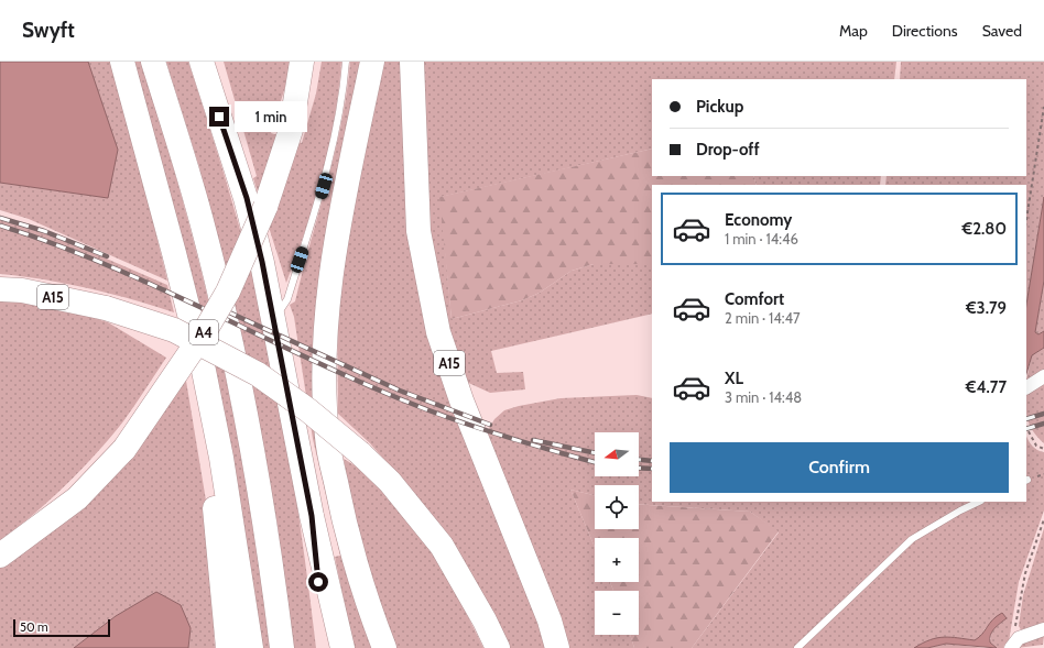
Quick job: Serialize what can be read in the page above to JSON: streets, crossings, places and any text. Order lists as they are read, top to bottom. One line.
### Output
{"streets":{"highway":["A15","A4"]},"scale_bar":"50 m","north":"left","page":{"header":"Swyft","nav":["Map","Directions","Saved"],"banner":["Pickup","Drop-off"],"bubble":"1 min","list":[{"name":"Economy","note":"1 min · 14:46","value":"€2.80"},{"name":"Comfort","note":"2 min · 14:47","value":"€3.79"},{"name":"XL","note":"3 min · 14:48","value":"€4.77"}],"map_buttons":["+","−"],"buttons":"Confirm","scale":"50 m"}}
